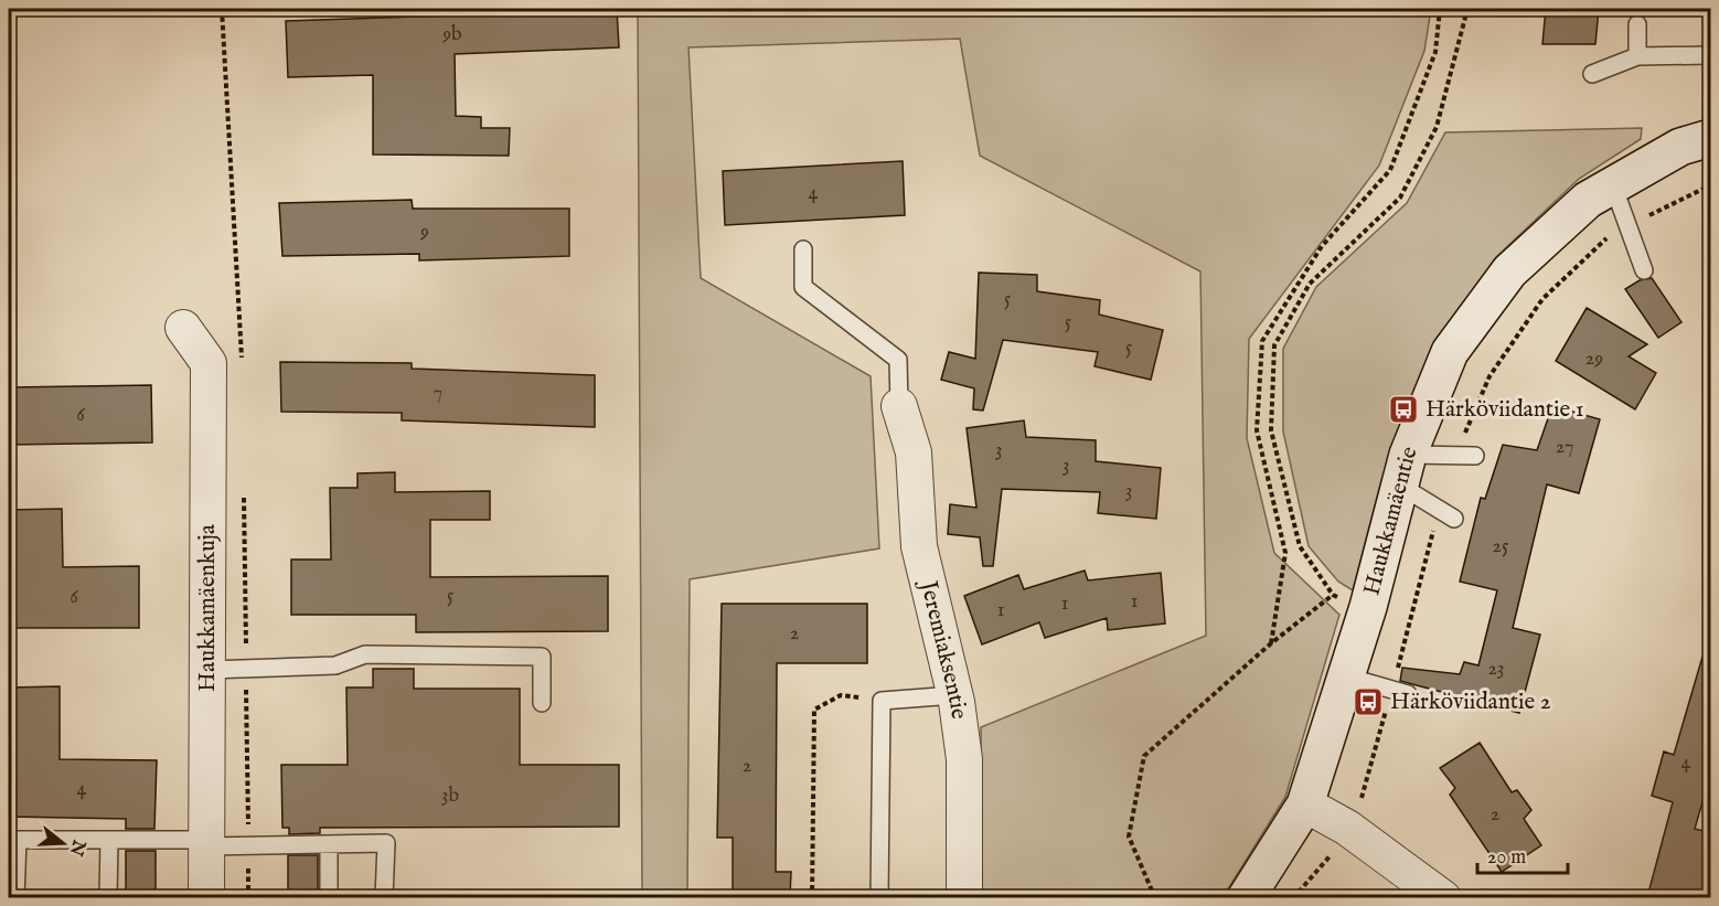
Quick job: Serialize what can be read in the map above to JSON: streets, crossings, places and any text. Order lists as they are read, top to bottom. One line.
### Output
{"streets":{"street":["Haukkamäentie","Haukkamäenkuja","Jeremiaksentie"]},"places":{"bus stop":["Härköviidantie 1","Härköviidantie 2"]},"house_numbers":["9b","4","9","5","5","5","29","7","6","27","3","3","3","25","5","6","1","1","1","2","23","4","2","4","3b","2"],"scale_bar":"20 m","north":"right"}
